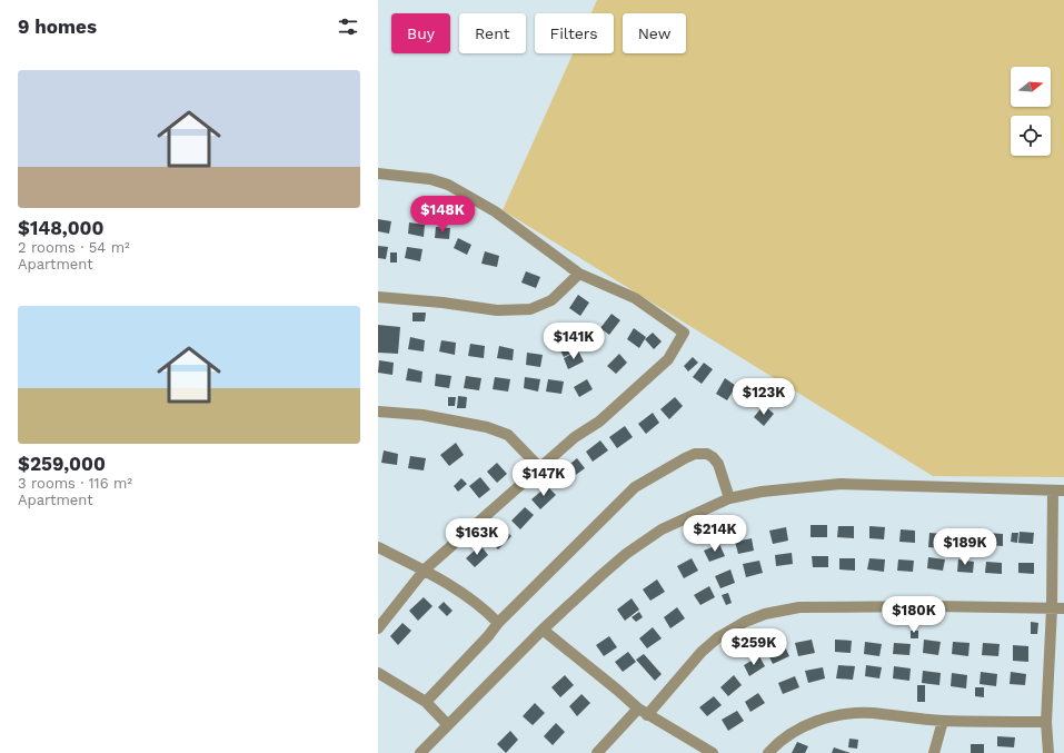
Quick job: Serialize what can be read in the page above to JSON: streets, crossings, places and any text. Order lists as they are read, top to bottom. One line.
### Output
{"north":"right","page":{"heading":"9 homes","chip":["Buy","Rent","Filters","New"],"list":[{"name":"$148,000","note":"2 rooms · 54 m² · Apartment"},{"name":"$259,000","note":"3 rooms · 116 m² · Apartment"}],"price":["$148K","$141K","$123K","$147K","$214K","$163K","$189K","$180K","$259K"]}}
